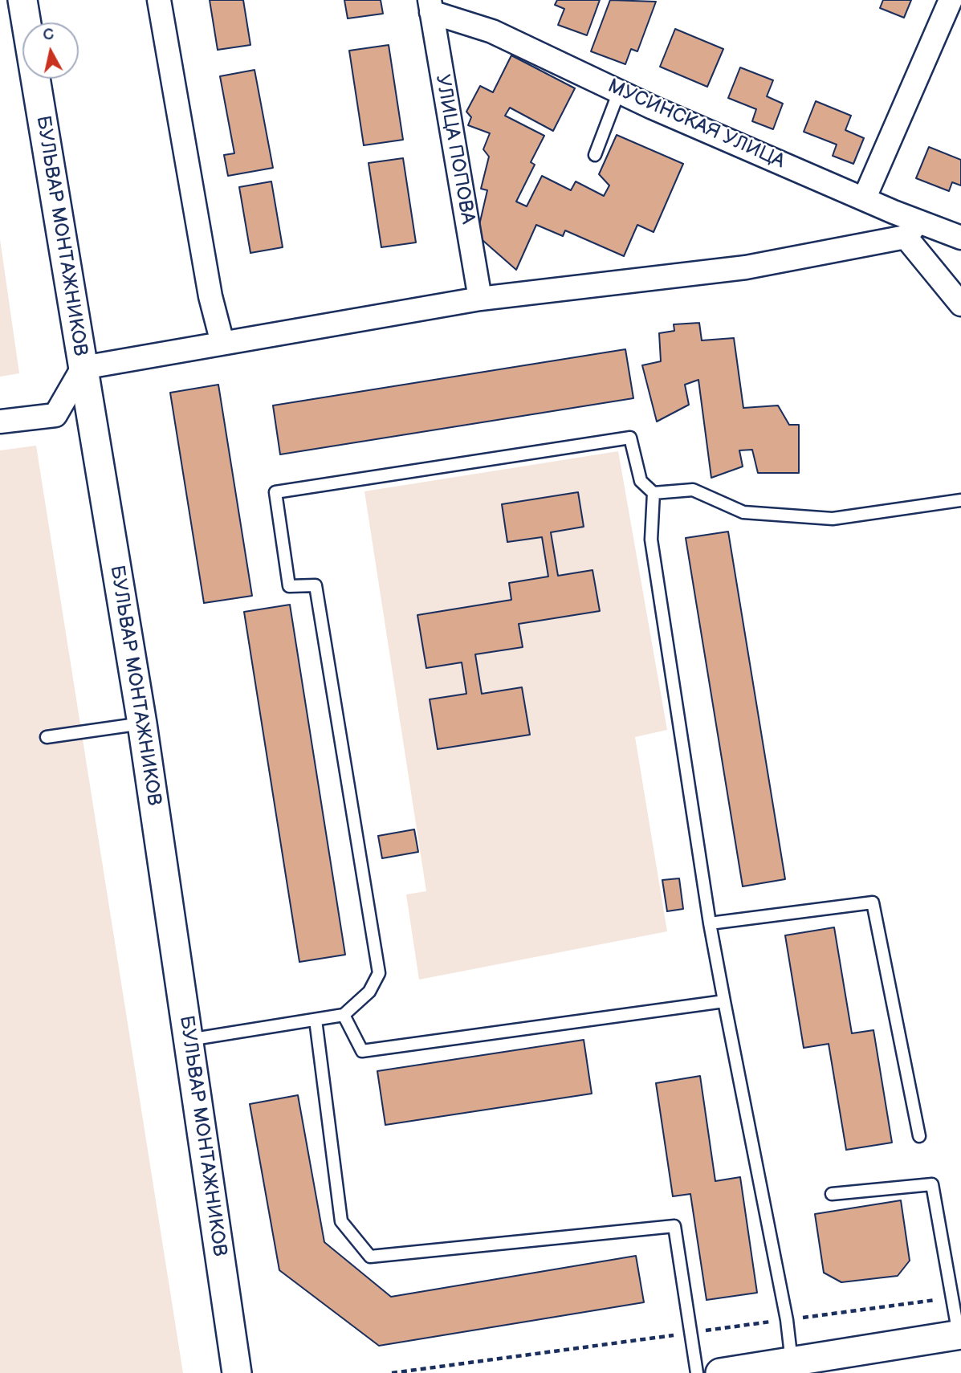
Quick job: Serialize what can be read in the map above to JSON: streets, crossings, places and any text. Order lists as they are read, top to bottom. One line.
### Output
{"streets":{"street":["МУСИНСКАЯ УЛИЦА","УЛИЦА ПОПОВА","БУЛЬВАР МОНТАЖНИКОВ"]},"crossings":[["МУСИНСКАЯ УЛИЦА","УЛИЦА ПОПОВА"]],"north":"top"}
